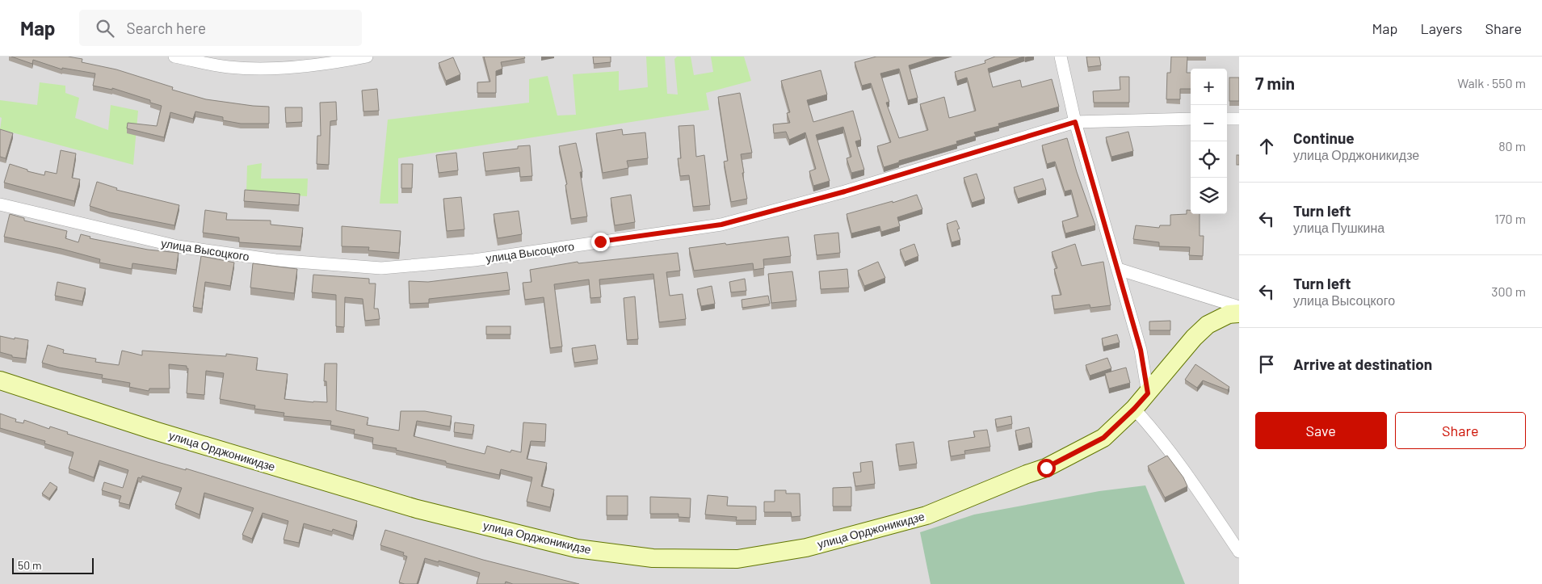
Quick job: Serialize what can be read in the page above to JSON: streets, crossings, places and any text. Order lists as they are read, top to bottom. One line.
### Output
{"streets":{"main road":["улица Орджоникидзе"],"street":["улица Высоцкого"]},"scale_bar":"50 m","page":{"header":"Map","search":"Search here","nav":["Map","Layers","Share"],"heading":["7 min","Walk · 550 m"],"map_buttons":["+","−"],"list":[["Continue","улица Орджоникидзе","80 m"],["Turn left","улица Пушкина","170 m"],["Turn left","улица Высоцкого","300 m"],"Arrive at destination"],"buttons":["Save","Share"],"scale":"50 m"}}
